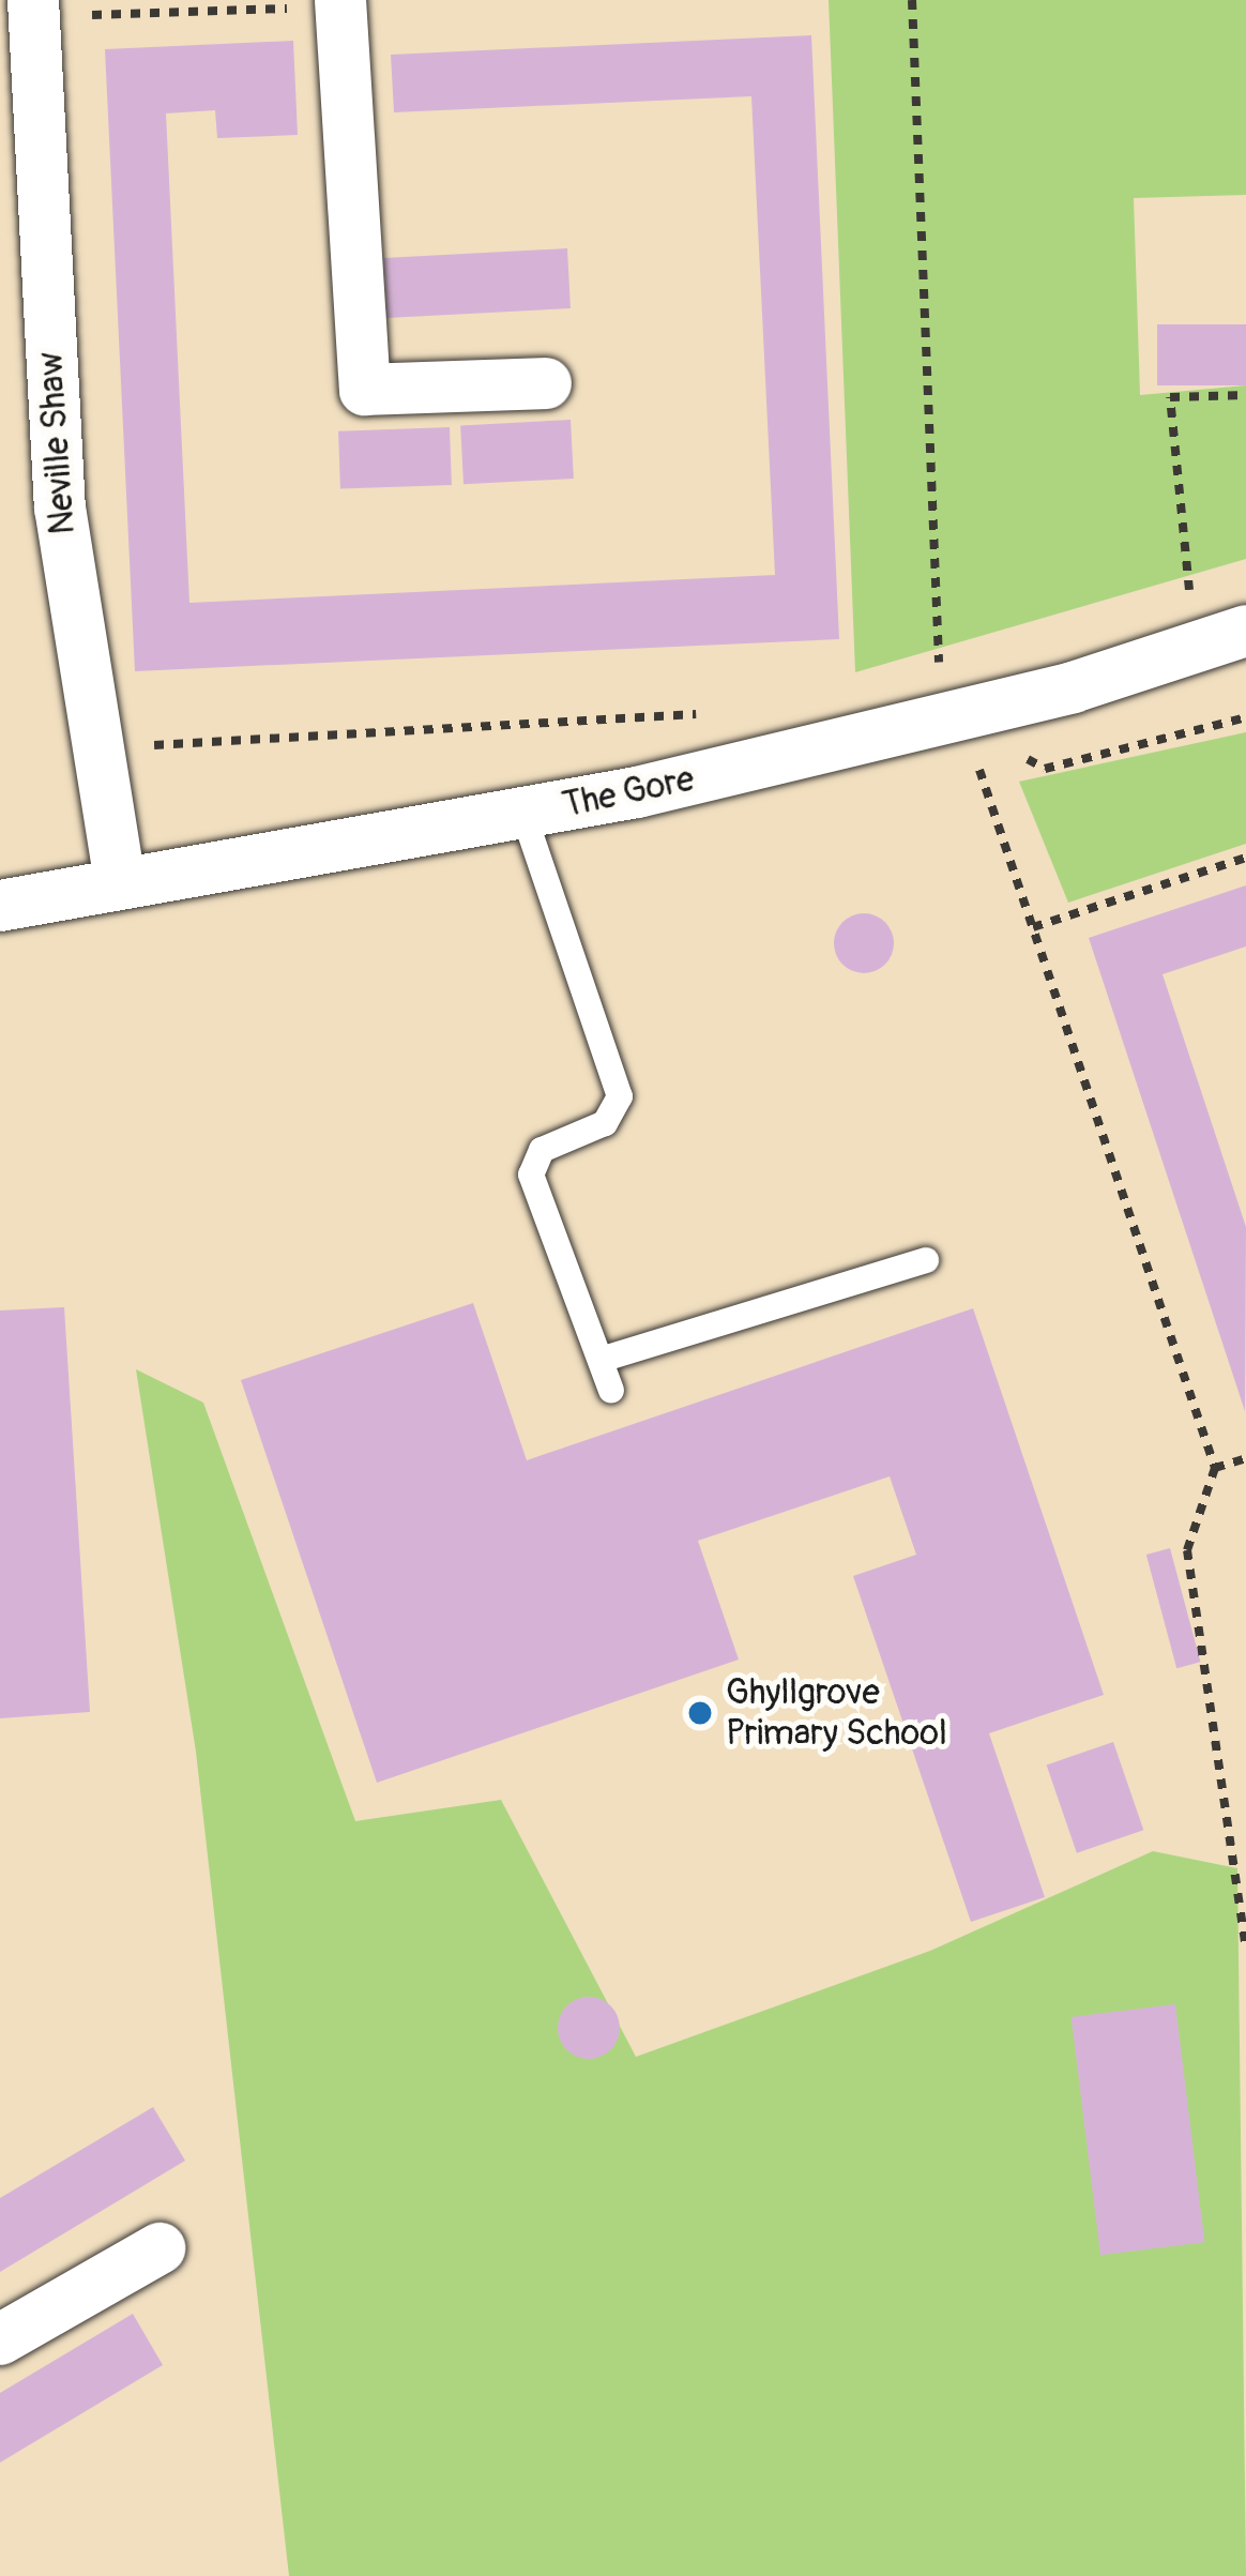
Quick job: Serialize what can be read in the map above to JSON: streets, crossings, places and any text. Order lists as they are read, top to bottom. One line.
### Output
{"streets":{"street":["Neville Shaw","The Gore"]},"crossings":[["Neville Shaw","The Gore"]],"places":["Ghyllgrove Primary School"]}
